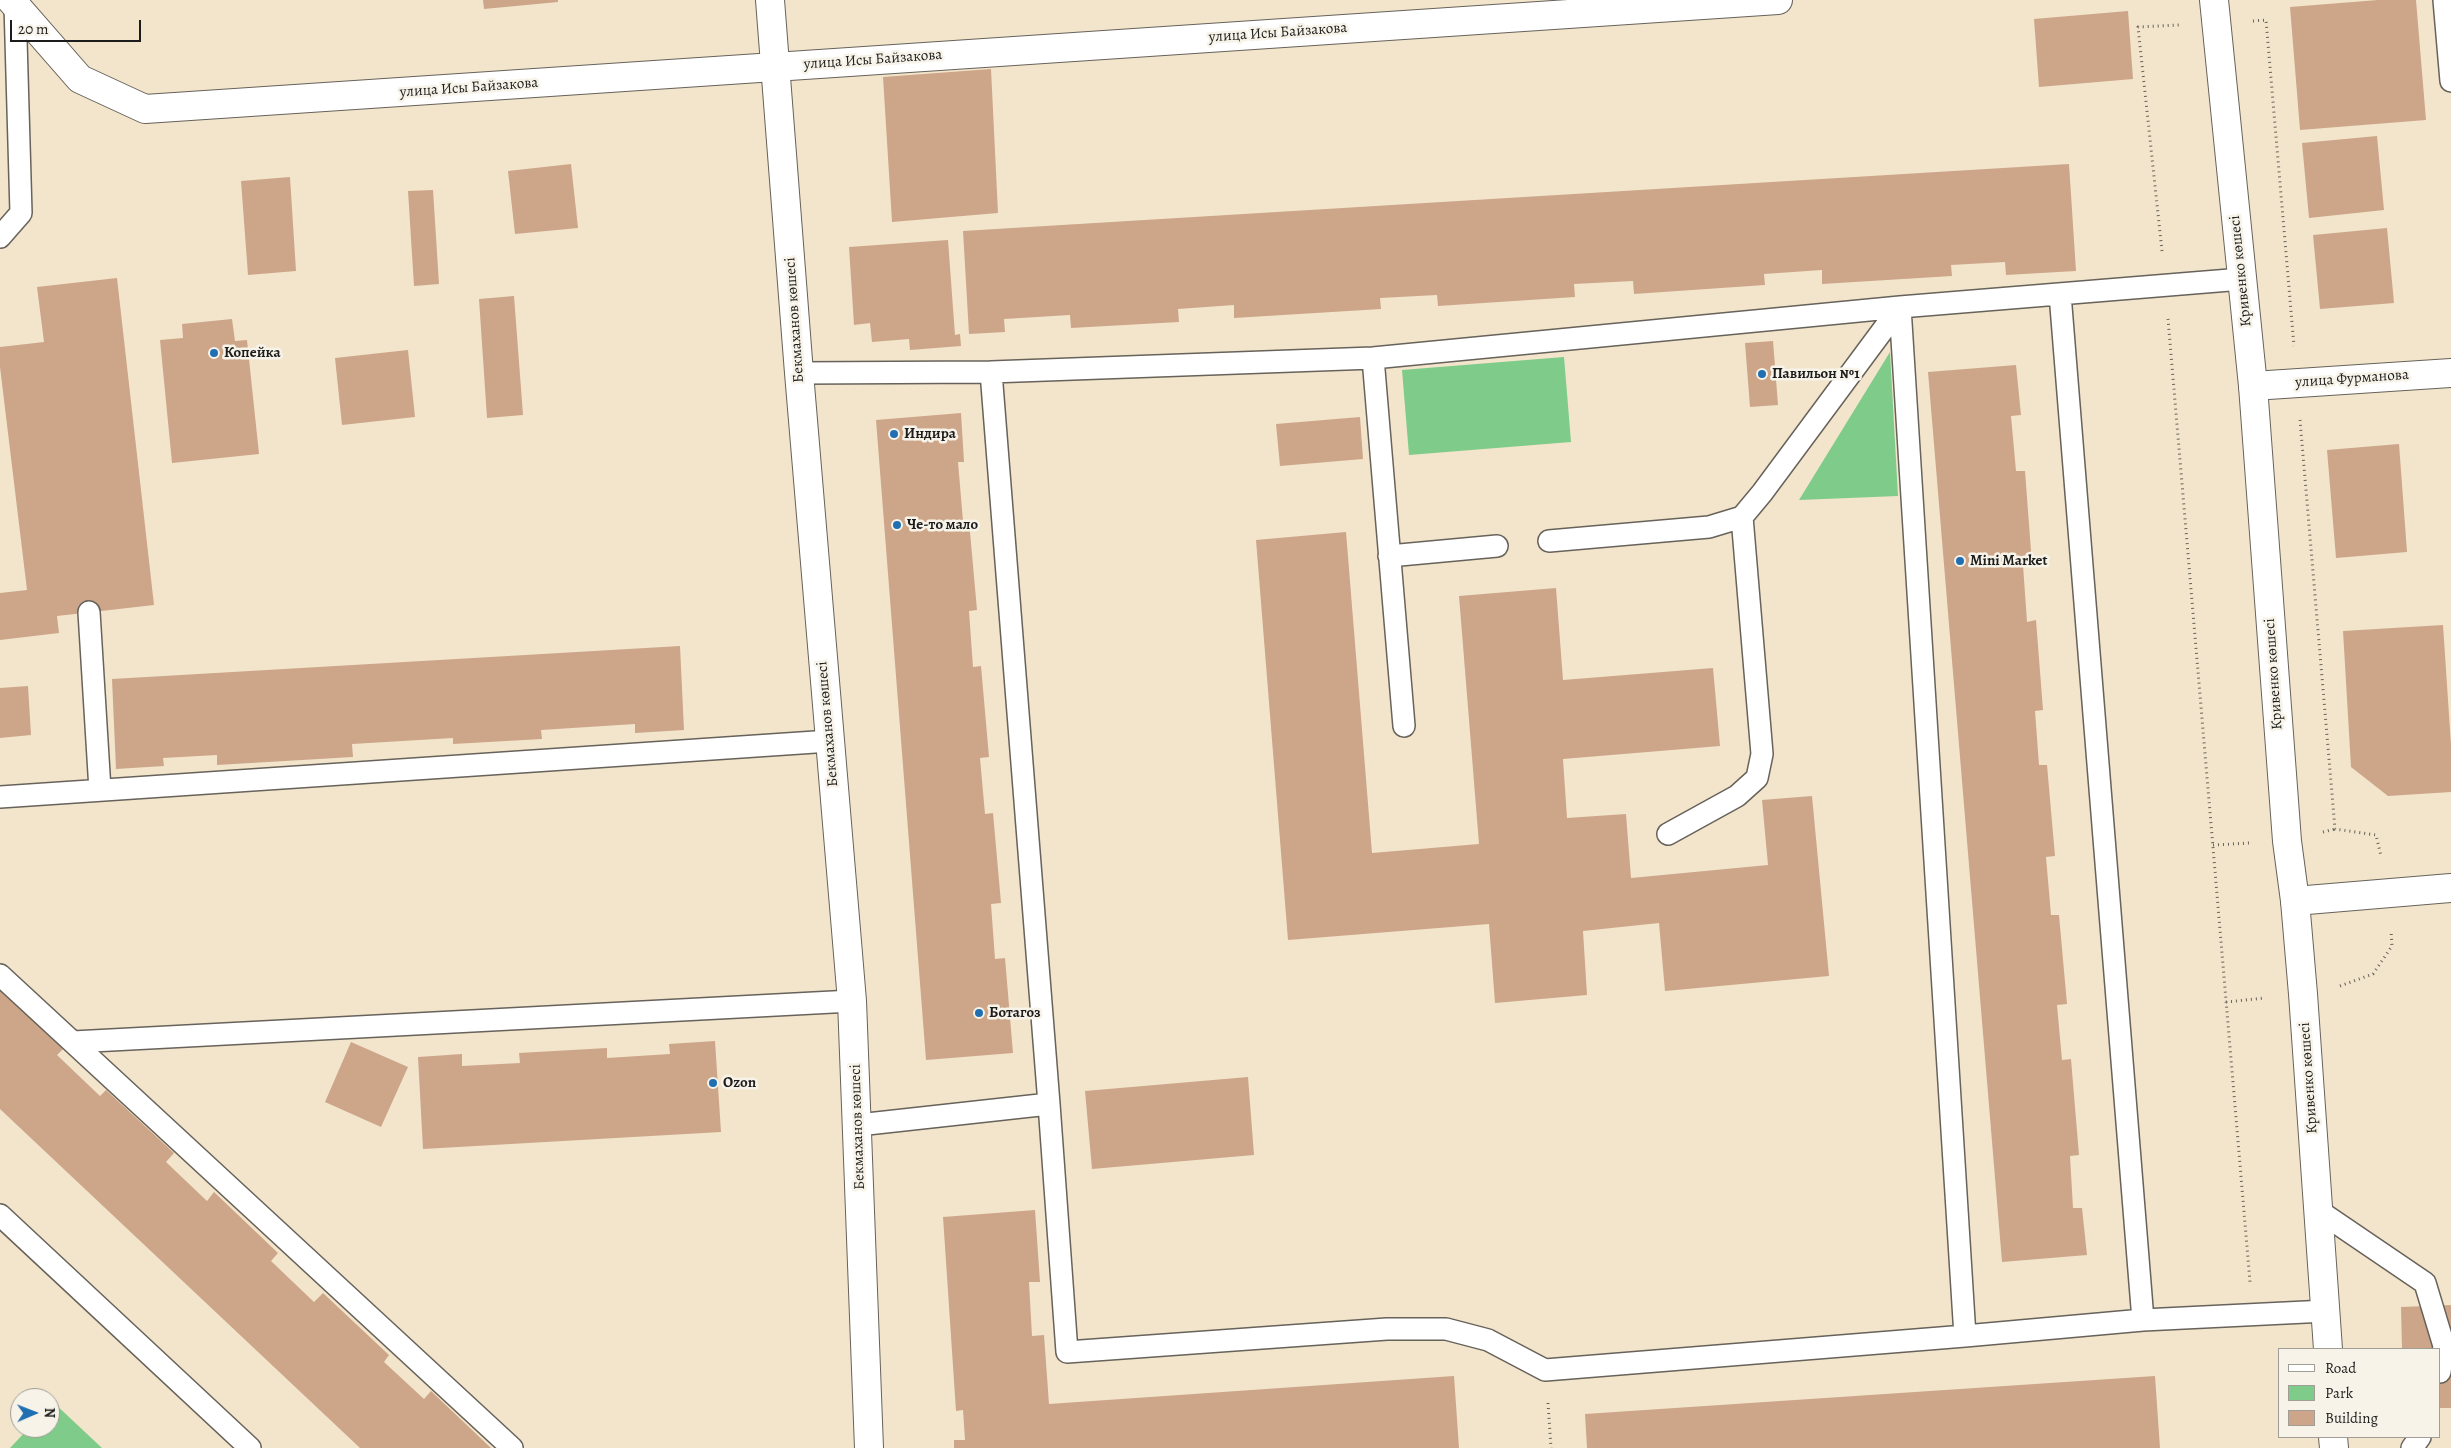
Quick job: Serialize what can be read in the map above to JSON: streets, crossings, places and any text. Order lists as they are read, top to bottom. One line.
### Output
{"streets":{"street":["улица Исы Байзакова","Кривенко көшесі","Бекмаханов көшесі","улица Фурманова"]},"crossings":[["улица Исы Байзакова","Бекмаханов көшесі"],["Кривенко көшесі","улица Фурманова"]],"places":["Копейка","Павильон №1","Индира","Че-то мало","Mini Market","Ботагоз","Ozon"],"legend":["Road","Park","Building"],"scale_bar":"20 m","north":"right"}
